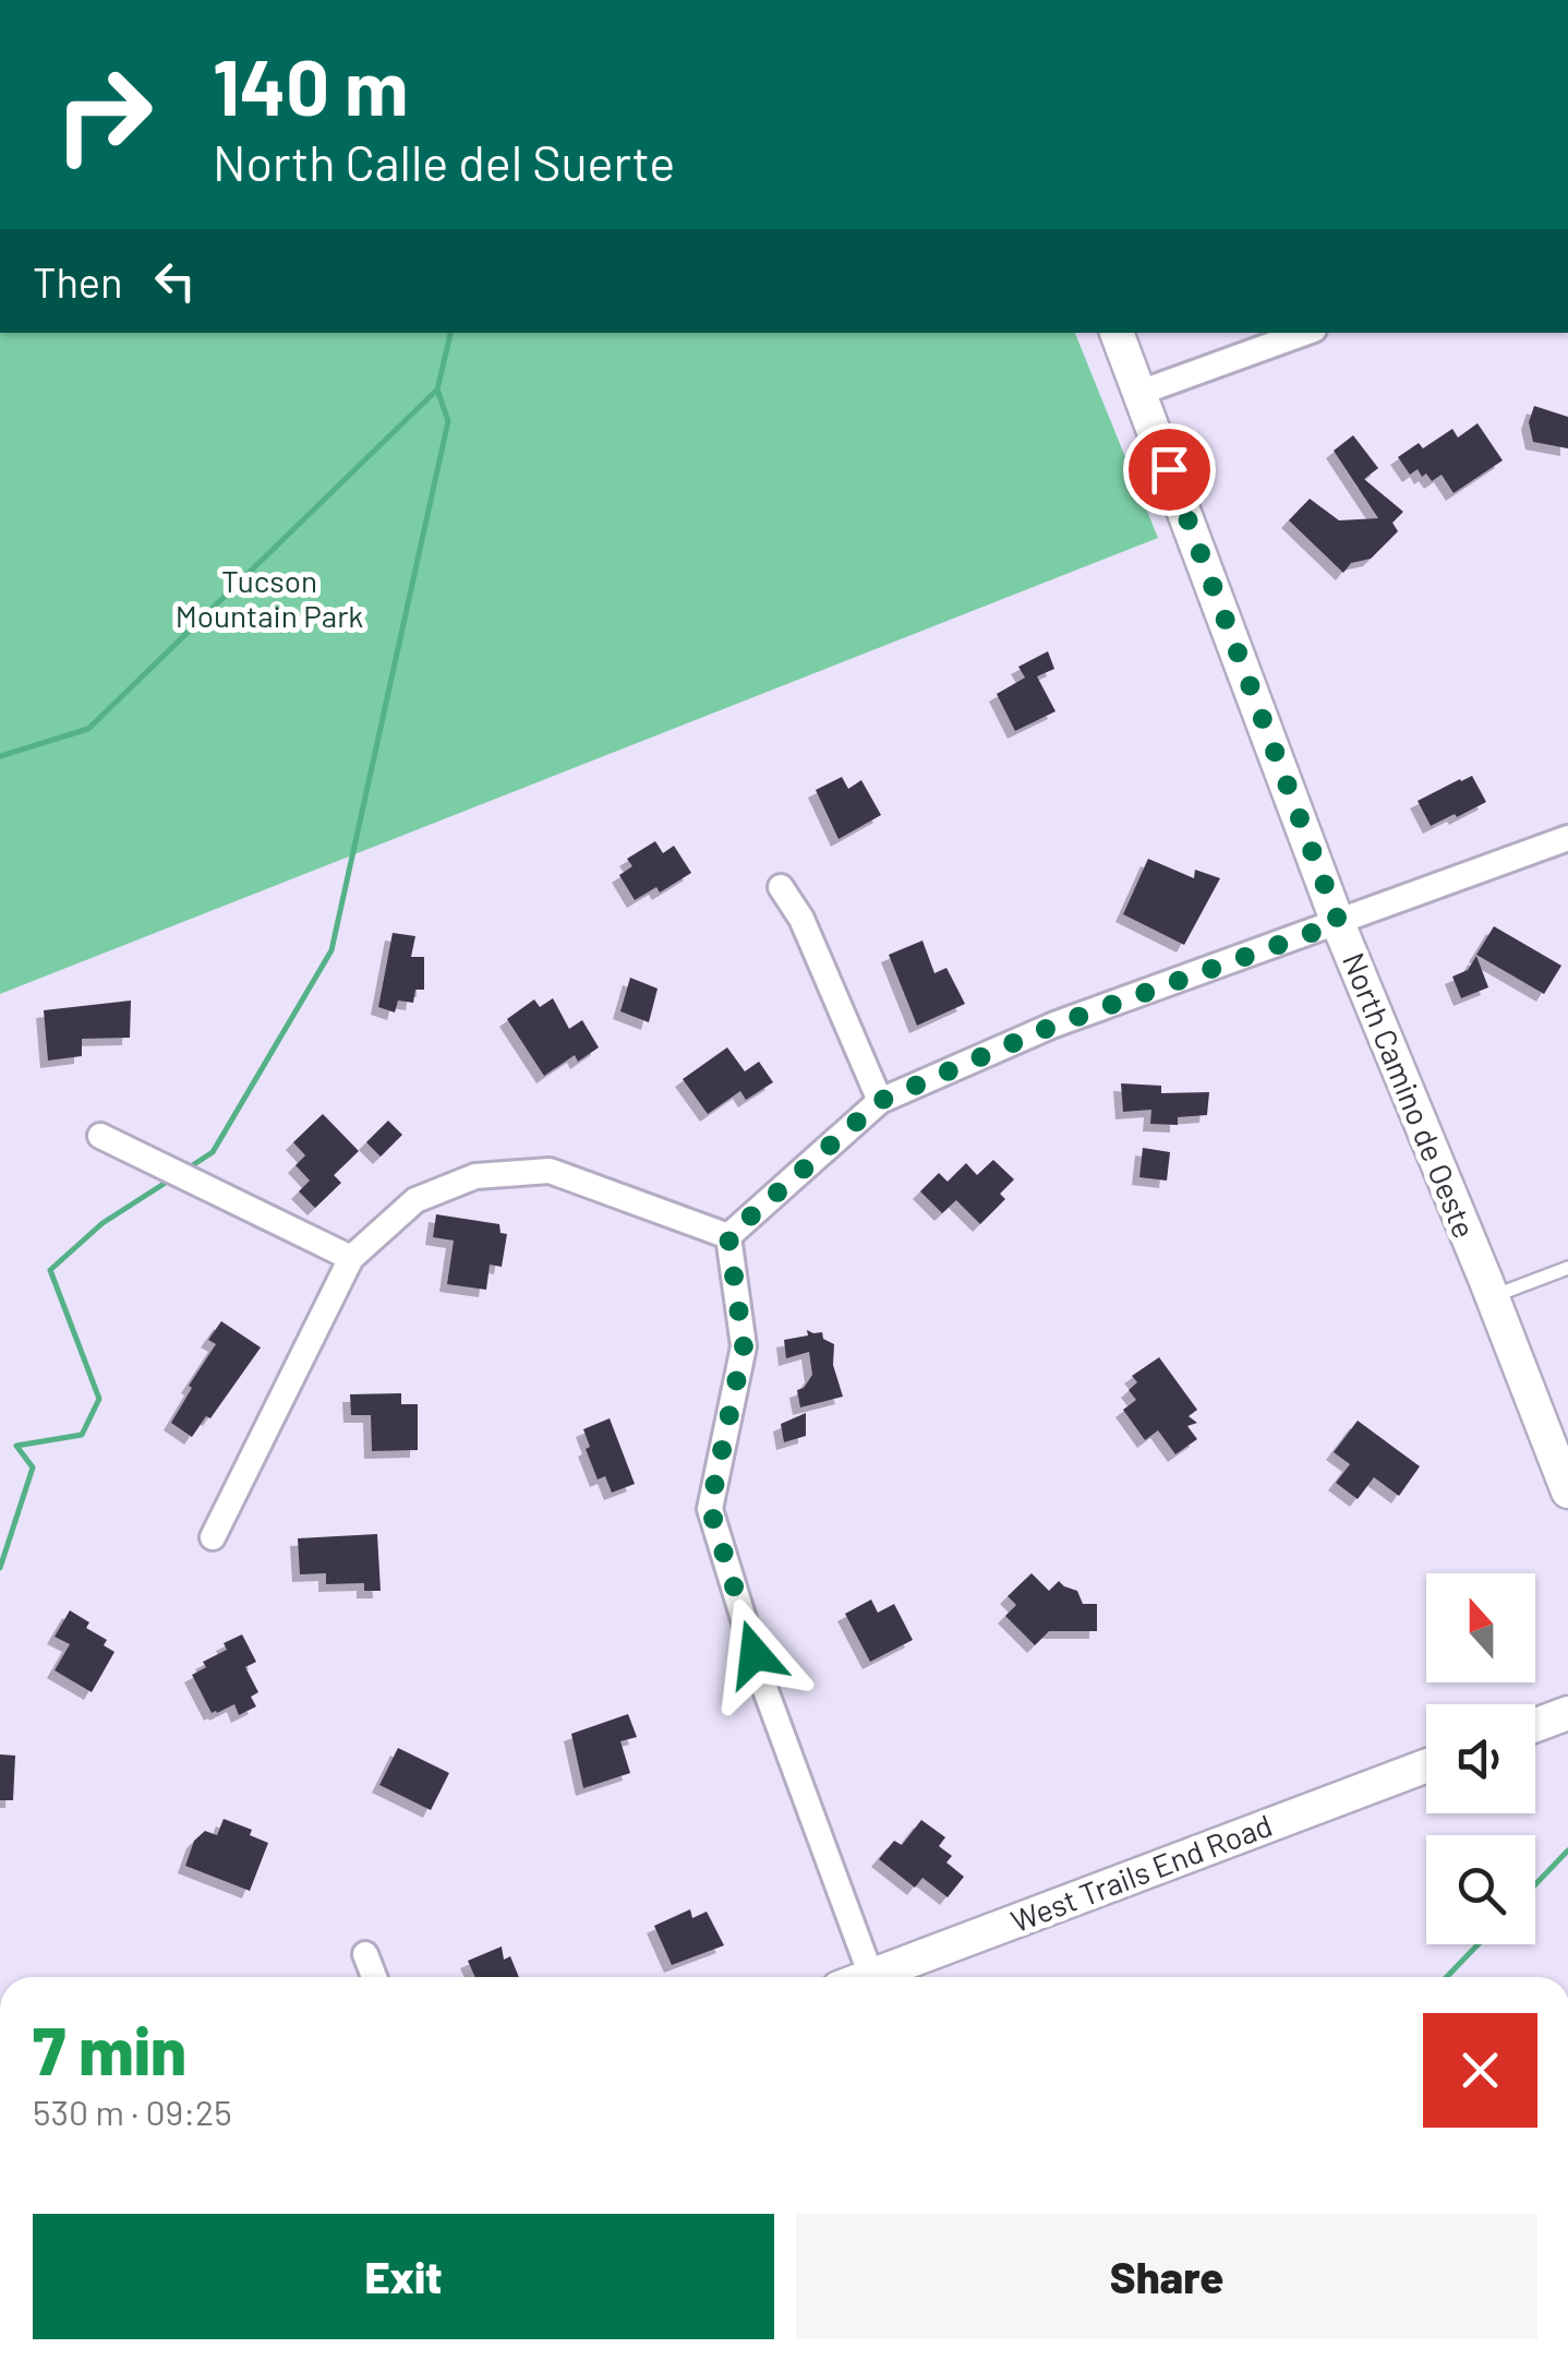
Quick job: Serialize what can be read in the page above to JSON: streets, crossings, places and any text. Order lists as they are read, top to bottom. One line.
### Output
{"streets":{"street":["North Camino de Oeste","West Trails End Road"]},"parks":["Tucson Mountain Park"],"north":"top","page":{"turn":["140 m","North Calle del Suerte"],"then":"Then","heading":["7 min","530 m · 09:25"],"buttons":["Exit","Share"]}}
